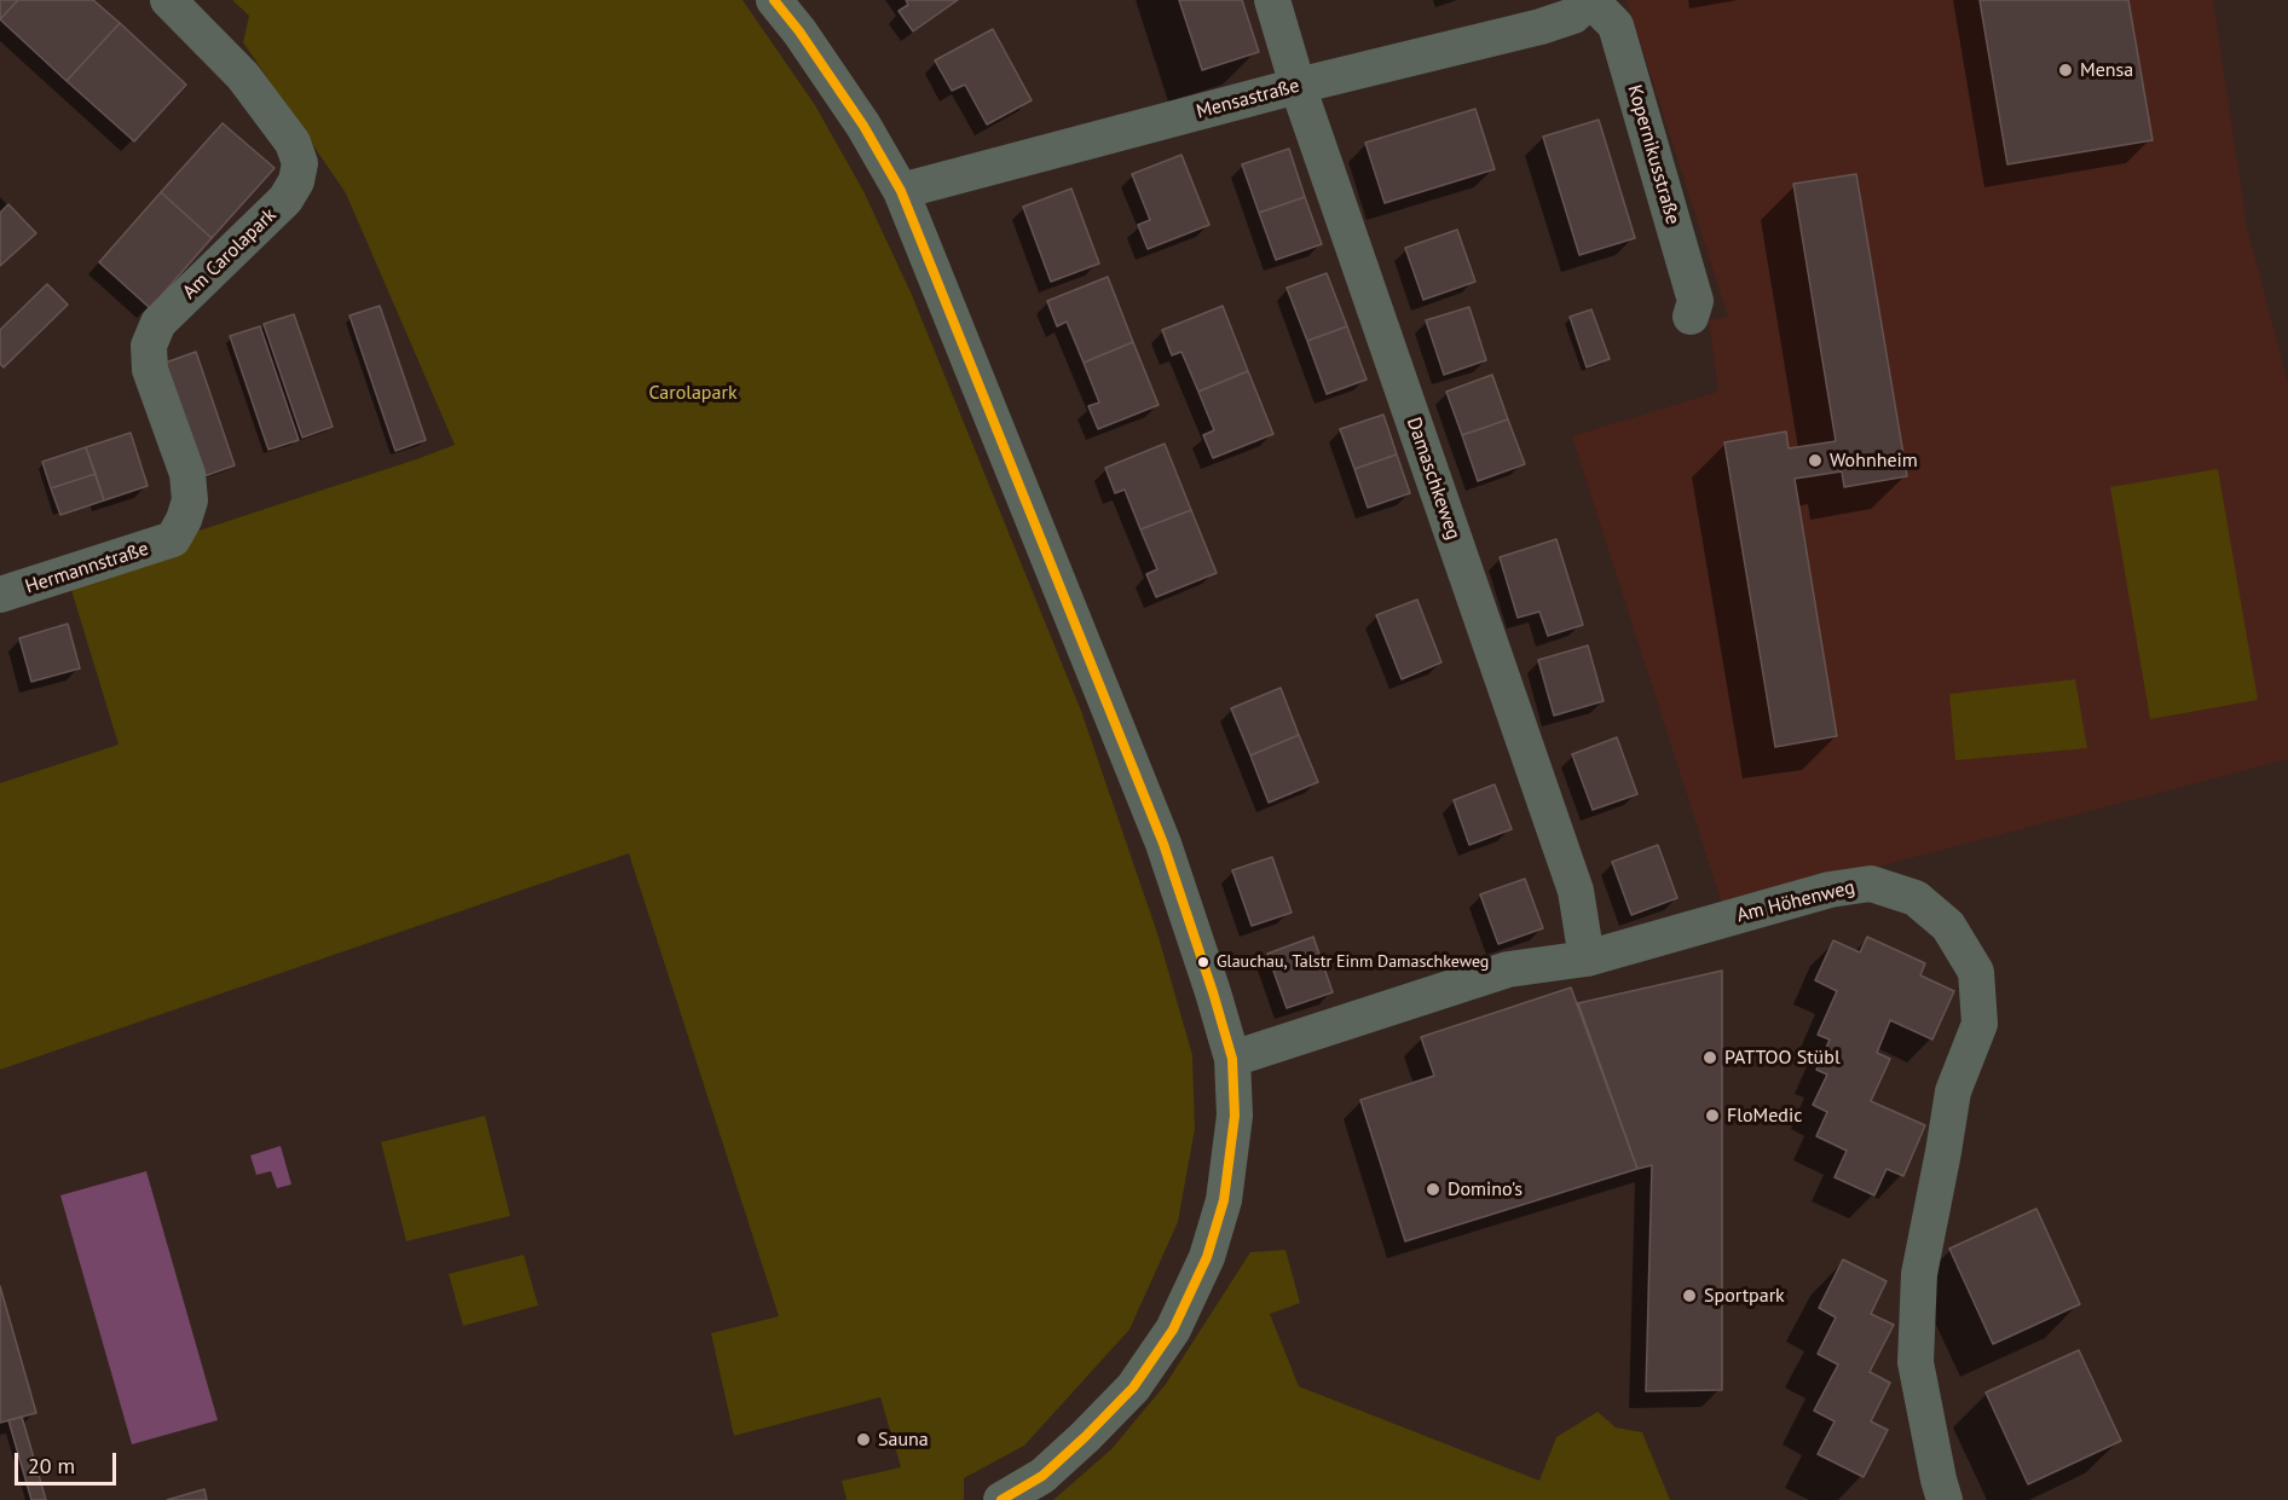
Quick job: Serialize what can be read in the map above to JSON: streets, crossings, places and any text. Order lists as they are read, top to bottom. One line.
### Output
{"streets":{"street":["Mensastraße","Kopernikusstraße","Am Carolapark","Damaschkeweg","Hermannstraße","Am Höhenweg"]},"crossings":[["Mensastraße","Kopernikusstraße"],["Mensastraße","Damaschkeweg"],["Am Carolapark","Hermannstraße"],["Damaschkeweg","Am Höhenweg"]],"parks":["Carolapark"],"places":["Mensa","Wohnheim","Glauchau, Talstr Einm Damaschkeweg","PATTOO Stübl","FloMedic","Domino's","Sportpark","Sauna"],"scale_bar":"20 m"}
